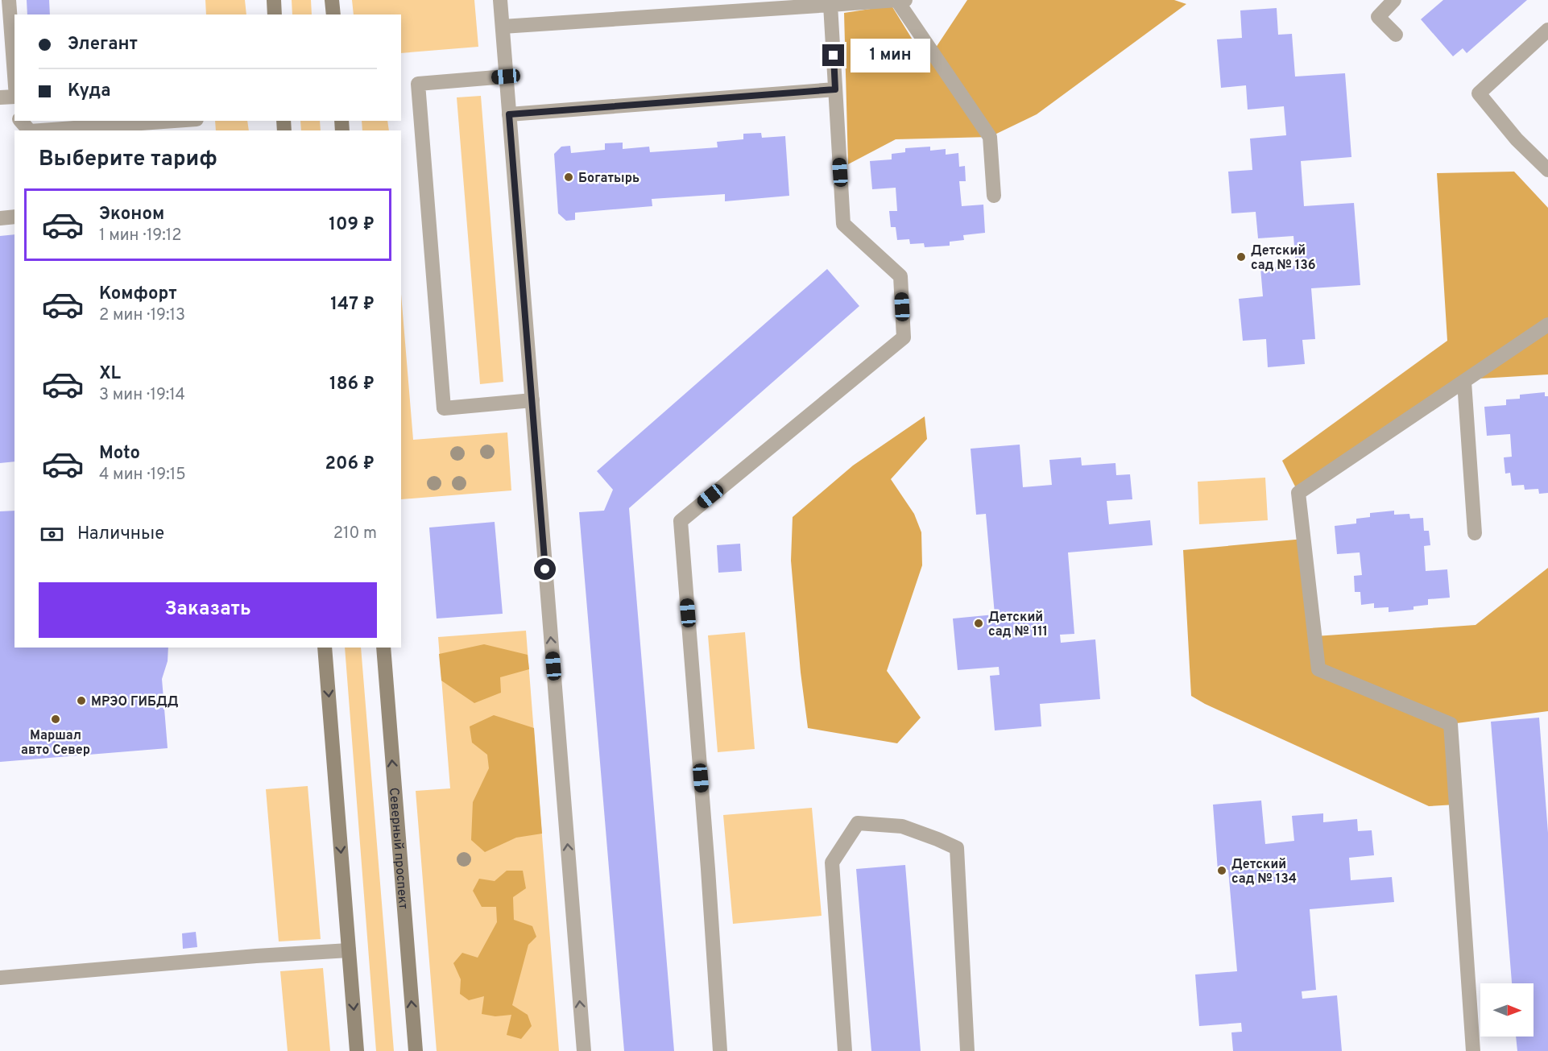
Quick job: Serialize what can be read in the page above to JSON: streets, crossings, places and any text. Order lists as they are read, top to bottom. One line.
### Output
{"streets":{"main road":["Северный проспект"]},"places":["Богатырь","Детский сад № 136","Детский сад № 111","МРЭО ГИБДД","Маршал авто Север","Детский сад № 134"],"north":"right","page":{"banner":["Элегант","Куда"],"bubble":"1 мин","heading":"Выберите тариф","list":[{"name":"Эконом","note":"1 мин · 19:12","value":"109 ₽"},{"name":"Комфорт","note":"2 мин · 19:13","value":"147 ₽"},{"name":"XL","note":"3 мин · 19:14","value":"186 ₽"},{"name":"Moto","note":"4 мин · 19:15","value":"206 ₽"}],"pay":["Наличные","210 m"],"buttons":"Заказать"}}
